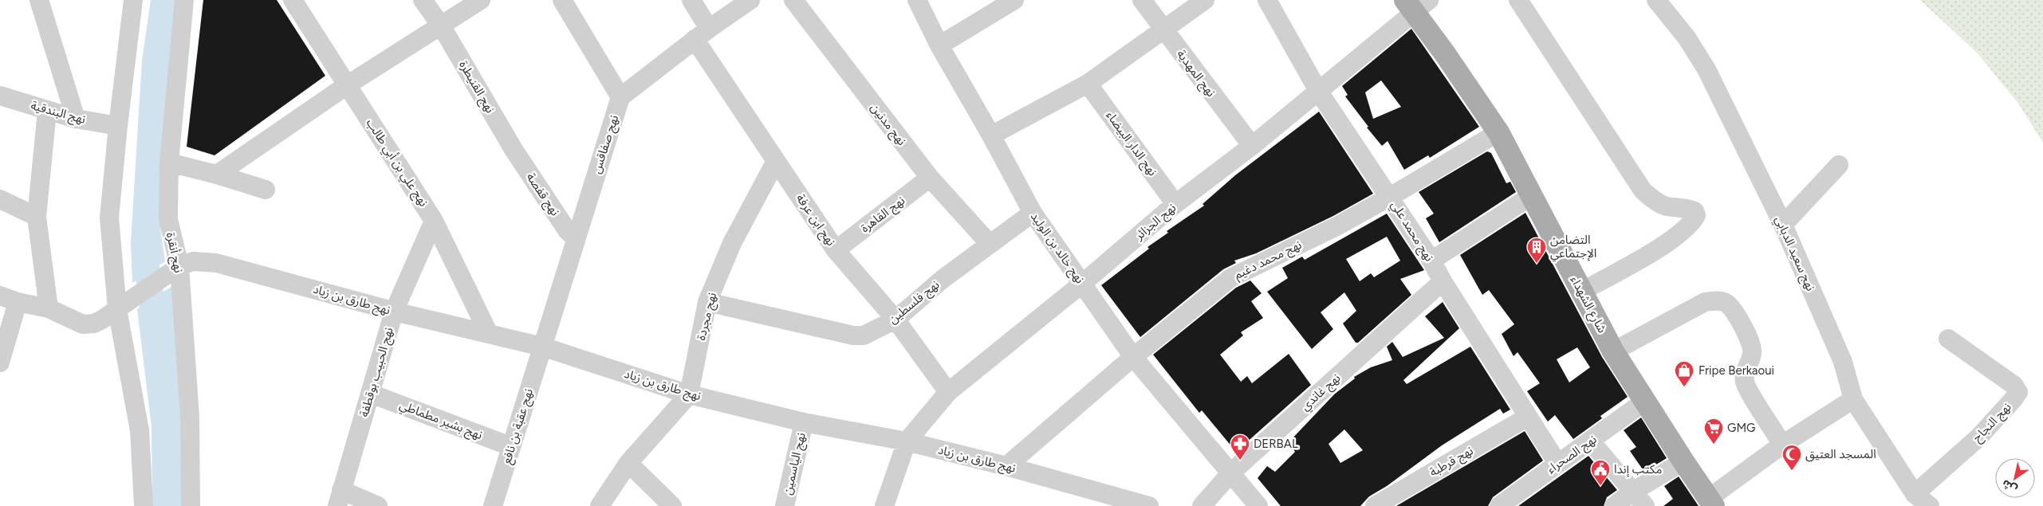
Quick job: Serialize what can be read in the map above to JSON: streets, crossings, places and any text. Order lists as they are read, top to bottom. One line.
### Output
{"streets":{"main road":["شارع الشهداء"],"street":["نهج المهدية","نهج القنيطرة","نهج البندقية","نهج مدنين","نهج الدار البيضاء","نهج صفاقس","نهج علي بن أبي طالب","نهج قفصة","نهج القاهرة","نهج ابن عرفة","نهج الجزائر","نهج محمد علي","نهج خالد بن الوليد","نهج أنقرة","نهج سعيد الدبابي","نهج محمد دغيم","نهج طارق بن زياد","نهج فلسطين","نهج مجردة","نهج الحبيب بوقطفة","نهج غاندي","نهج بشير مطماطي","نهج النجاح","نهج عقبة بن نافع","نهج الصحراء","نهج قرطبة","نهج الياسمين"]},"crossings":[["نهج المهدية","نهج الجزائر"],["نهج القنيطرة","نهج قفصة"],["نهج مدنين","نهج القاهرة"],["نهج مدنين","نهج فلسطين"],["نهج الدار البيضاء","نهج الجزائر"],["نهج صفاقس","نهج قفصة"],["نهج صفاقس","نهج طارق بن زياد"],["نهج صفاقس","نهج عقبة بن نافع"],["نهج علي بن أبي طالب","نهج طارق بن زياد"],["نهج علي بن أبي طالب","نهج الحبيب بوقطفة"],["نهج القاهرة","نهج ابن عرفة"],["نهج ابن عرفة","نهج الجزائر"],["نهج ابن عرفة","نهج فلسطين"],["نهج ابن عرفة","نهج مجردة"],["نهج الجزائر","نهج محمد علي"],["نهج الجزائر","نهج خالد بن الوليد"],["نهج الجزائر","نهج طارق بن زياد"],["نهج الجزائر","شارع الشهداء"],["نهج محمد علي","نهج محمد دغيم"],["نهج محمد علي","نهج غاندي"],["نهج محمد علي","نهج الصحراء"],["نهج محمد علي","نهج قرطبة"],["نهج خالد بن الوليد","نهج محمد دغيم"],["نهج خالد بن الوليد","نهج فلسطين"],["نهج خالد بن الوليد","نهج غاندي"],["نهج أنقرة","نهج طارق بن زياد"],["نهج سعيد الدبابي","نهج النجاح"],["نهج محمد دغيم","نهج طارق بن زياد"],["نهج محمد دغيم","شارع الشهداء"],["نهج طارق بن زياد","نهج مجردة"],["نهج طارق بن زياد","نهج الحبيب بوقطفة"],["نهج طارق بن زياد","نهج عقبة بن نافع"],["نهج طارق بن زياد","نهج الياسمين"],["نهج فلسطين","نهج مجردة"],["شارع الشهداء","نهج الصحراء"],["نهج الحبيب بوقطفة","نهج بشير مطماطي"],["نهج بشير مطماطي","نهج عقبة بن نافع"]],"places":{"building":["التضامن الإجتماعي"],"shop":["Fripe Berkaoui"],"supermarket":["GMG"],"pharmacy":["DERBAL"],"mosque":["المسجد العتيق"],"public building":["مكتب إندا"]},"north":"bottom left"}
